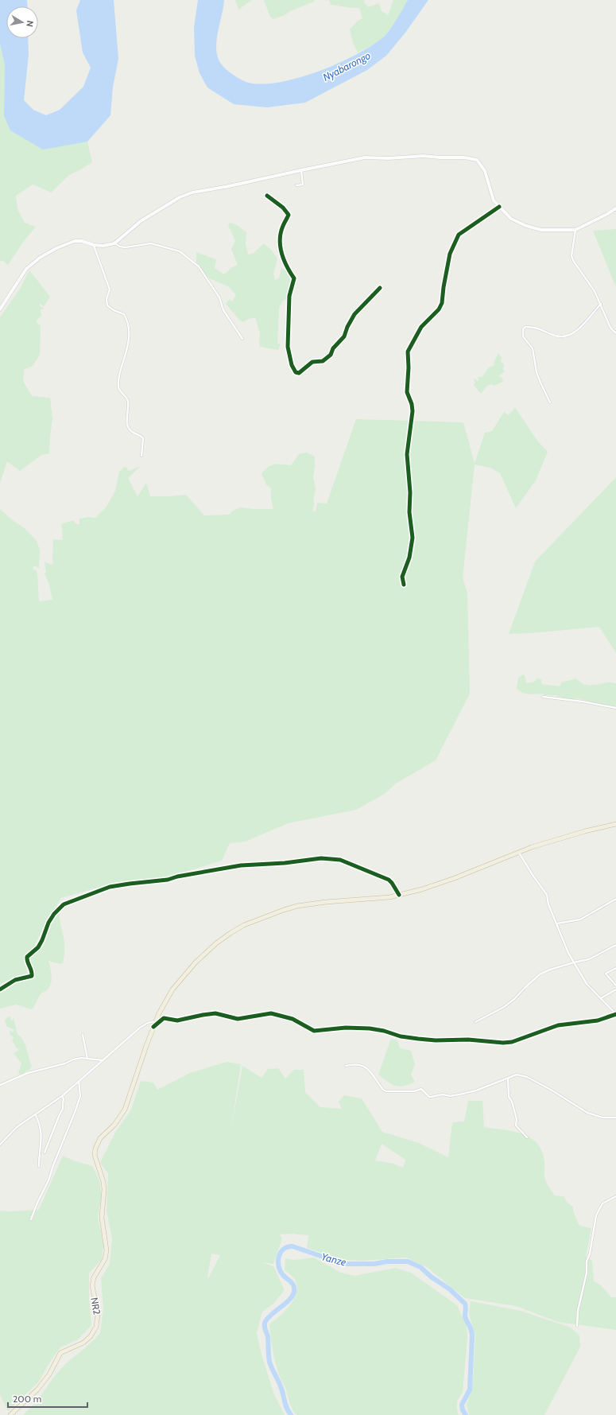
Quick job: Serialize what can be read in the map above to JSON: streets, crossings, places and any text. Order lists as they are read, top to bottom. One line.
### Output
{"streets":{"highway":["NR2"]},"water":["Nyabarongo","Yanze"],"scale_bar":"200 m","north":"right"}
